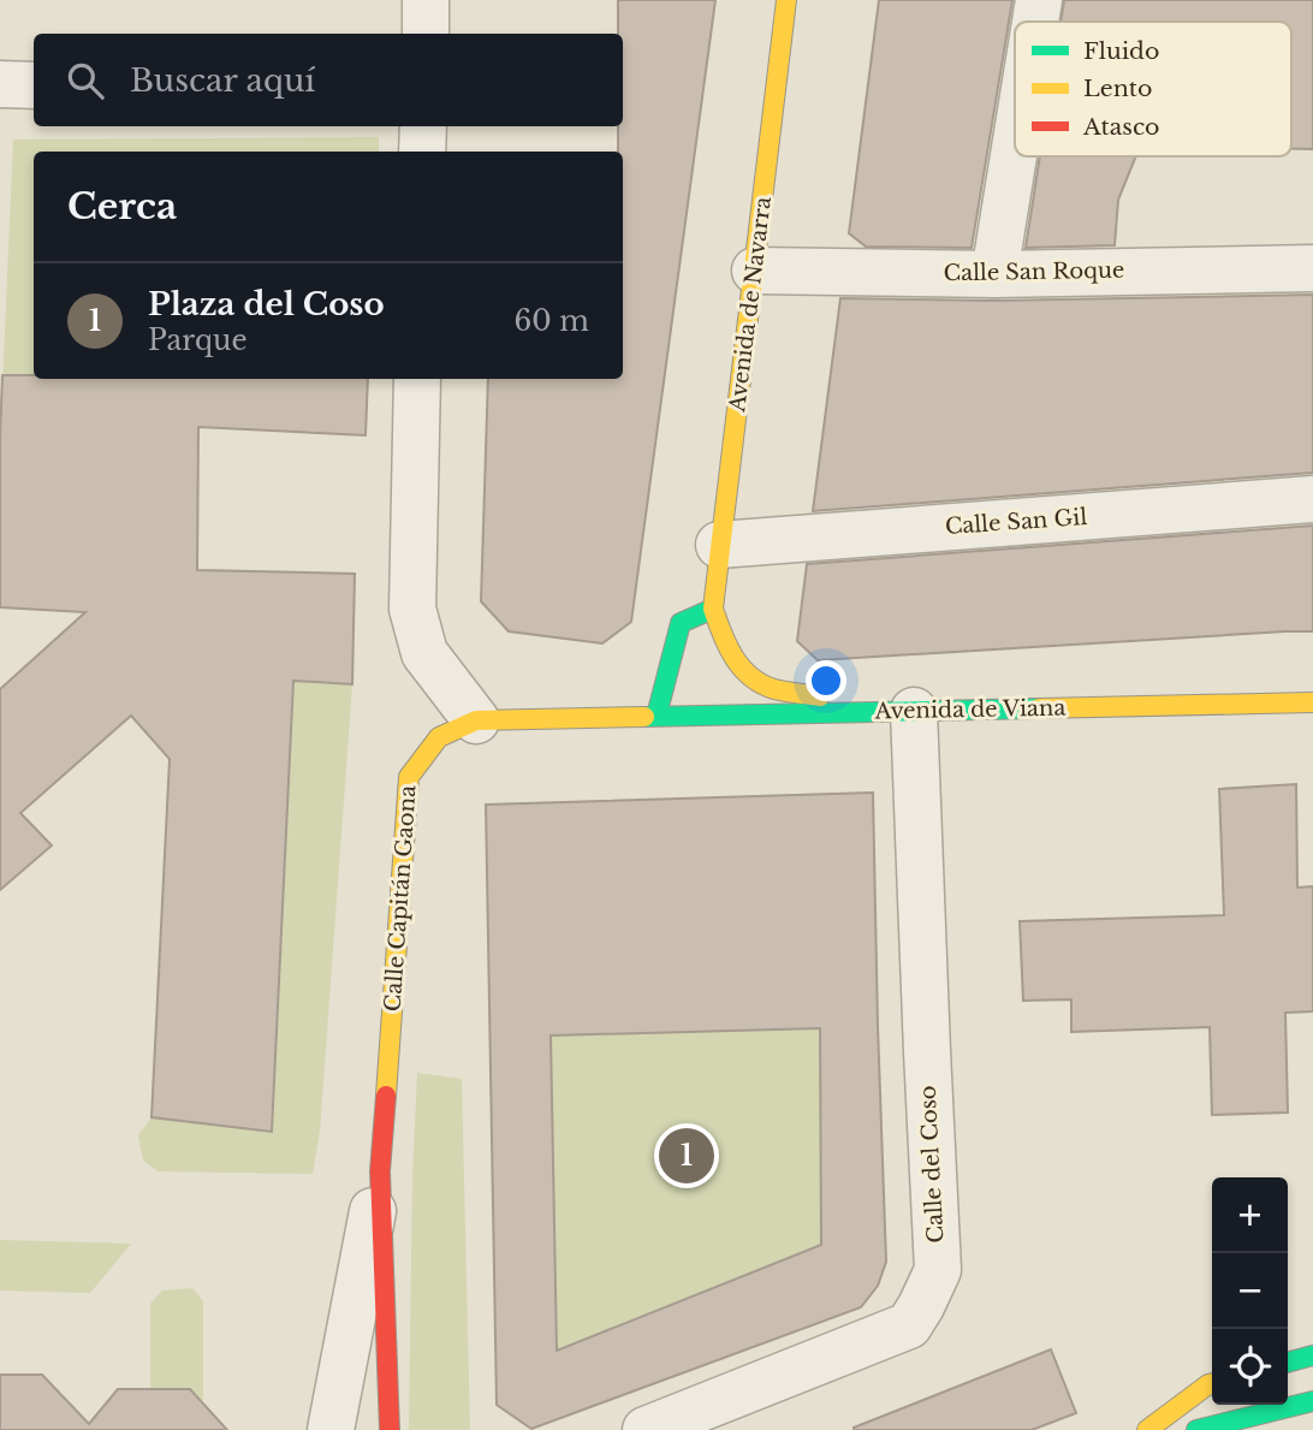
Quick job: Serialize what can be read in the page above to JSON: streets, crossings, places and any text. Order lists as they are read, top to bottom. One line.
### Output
{"streets":{"main road":["Avenida de Navarra","Avenida de Viana","Calle Capitán Gaona"],"street":["Calle San Roque","Calle San Gil","Calle del Coso"]},"crossings":[["Calle San Roque","Avenida de Navarra"],["Avenida de Navarra","Calle San Gil"],["Avenida de Navarra","Avenida de Viana"],["Avenida de Navarra","Calle del Coso"],["Avenida de Viana","Calle Capitán Gaona"],["Avenida de Viana","Calle del Coso"]],"legend":["Fluido","Lento","Atasco"],"page":{"search":"Buscar aquí","heading":"Cerca","list":[{"mark":"1","name":"Plaza del Coso","note":"Parque","value":"60 m"}],"pins":"1","map_buttons":["+","−"]}}
